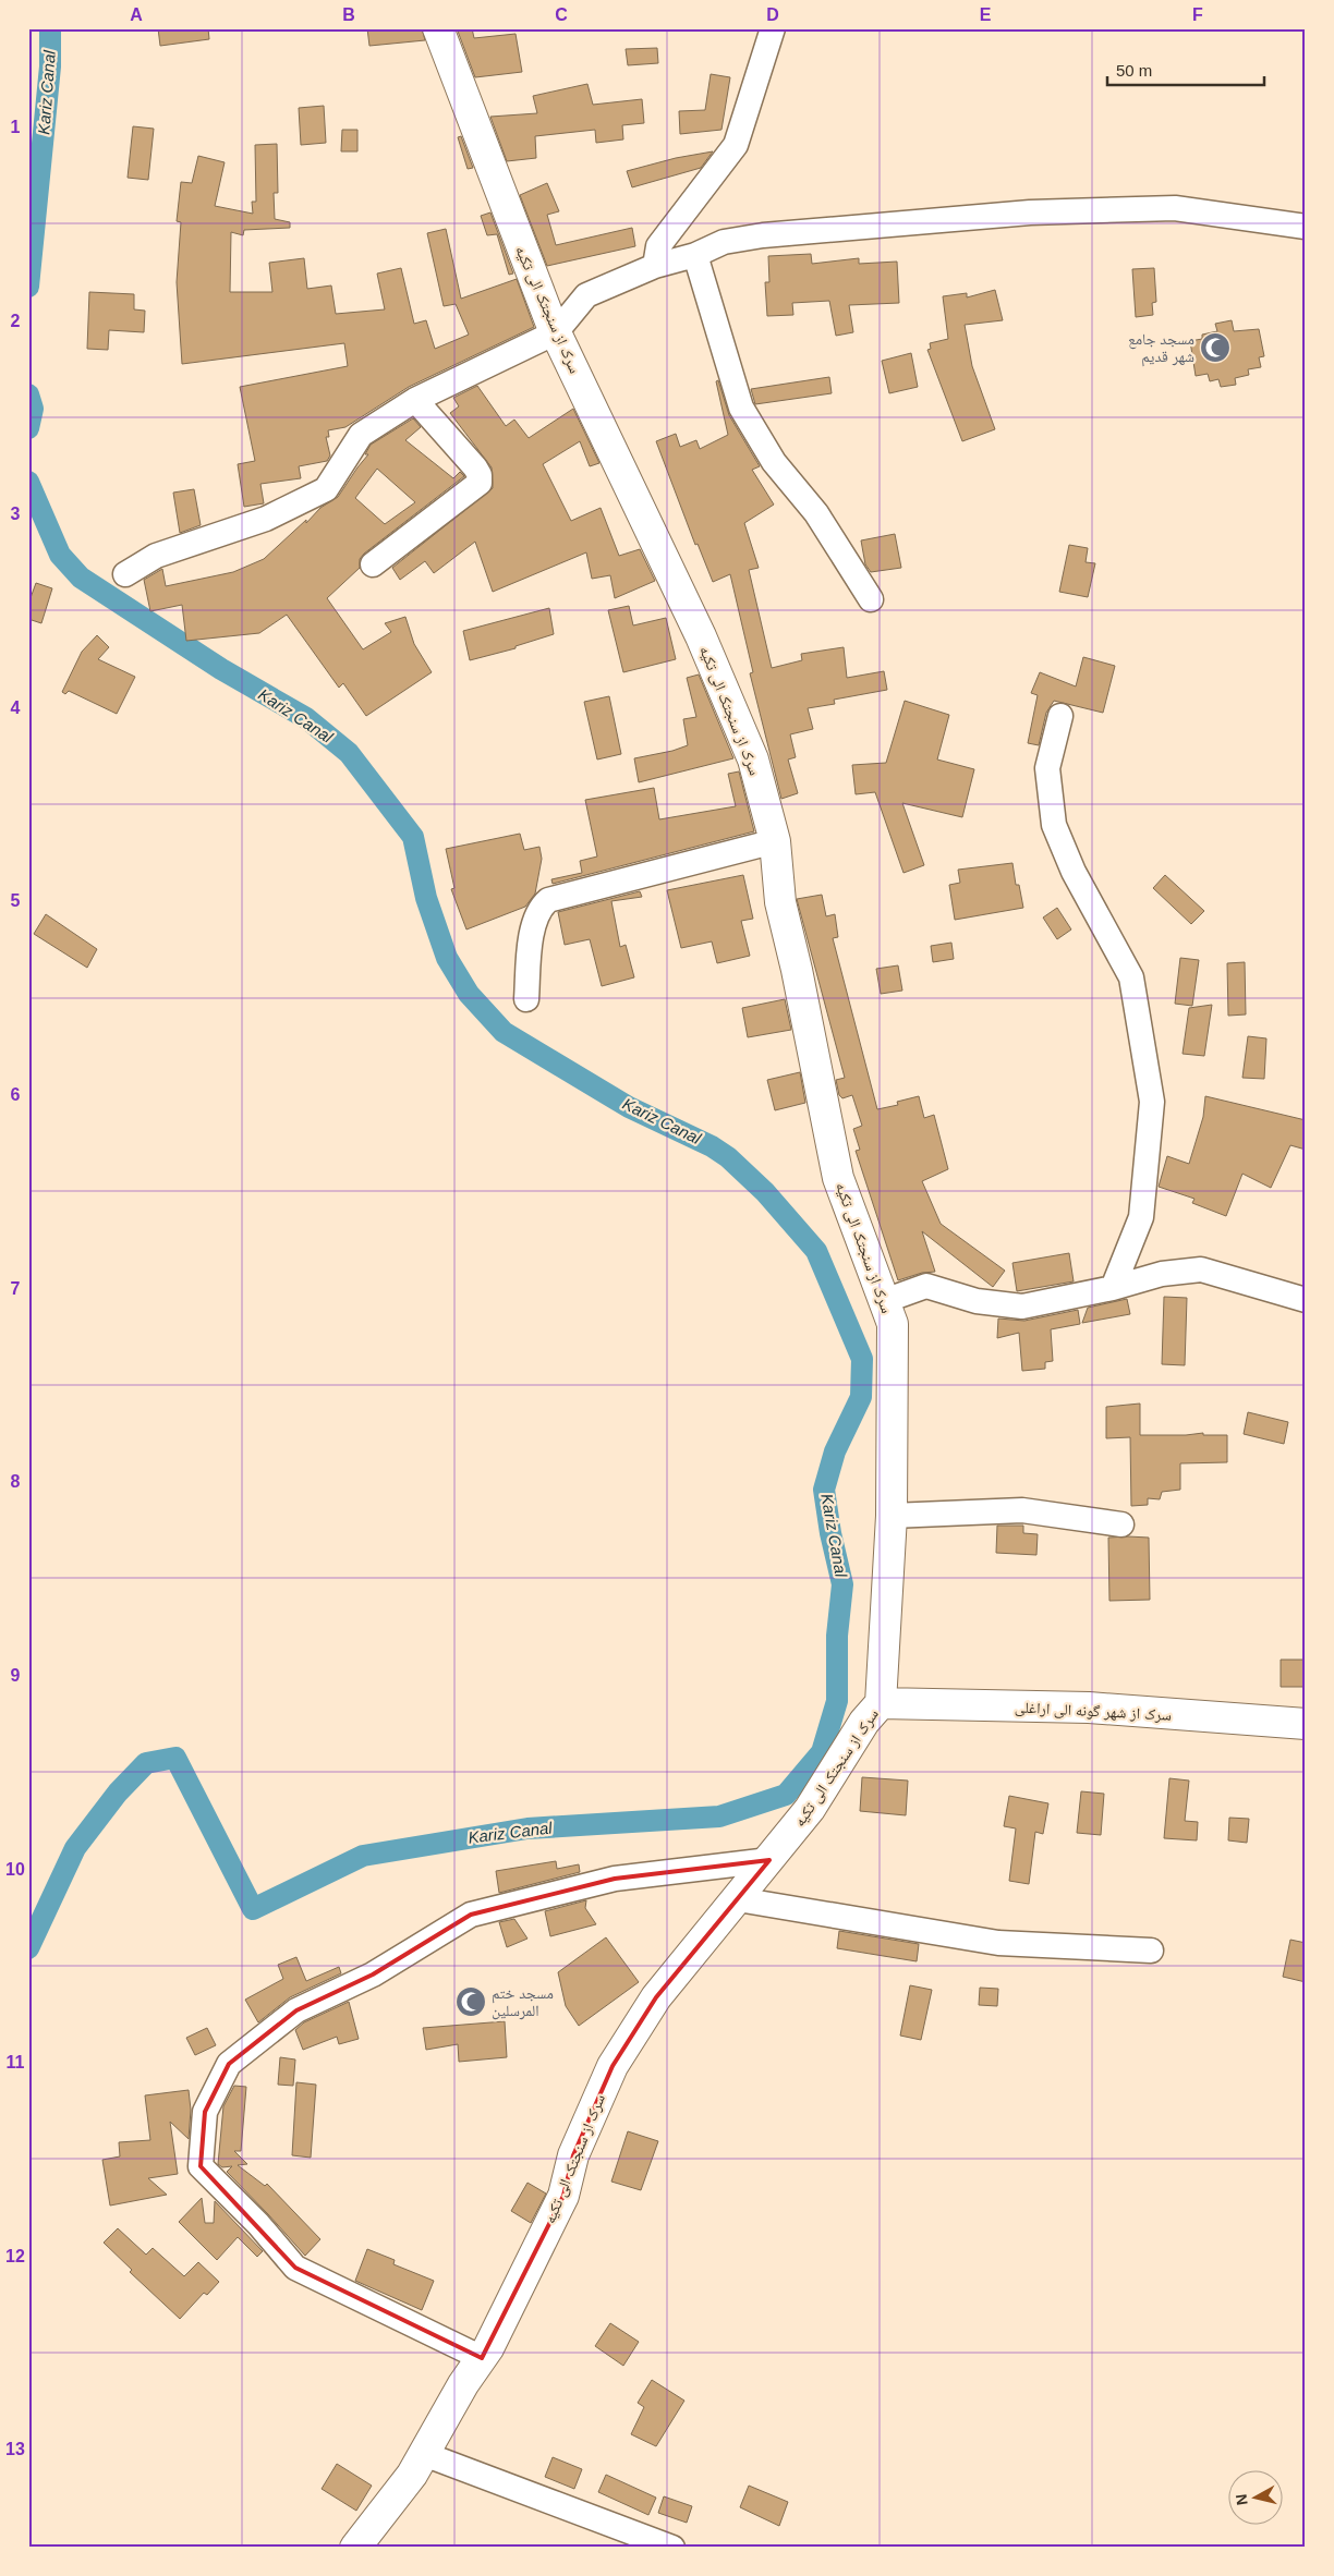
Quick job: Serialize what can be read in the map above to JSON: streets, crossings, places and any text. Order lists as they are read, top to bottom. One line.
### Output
{"streets":{"street":["سرک از سنجتک الی تکیه","سرک از شهر گونه الی اراغلی"]},"crossings":[["سرک از سنجتک الی تکیه","سرک از شهر گونه الی اراغلی"]],"water":["Kariz Canal"],"places":{"mosque":["مسجد جامع شهر قدیم","مسجد ختم المرسلین"]},"scale_bar":"50 m","north":"left","grid":{"columns":["A","B","C","D","E","F"],"rows":["1","2","3","4","5","6","7","8","9","10","11","12","13"]}}
